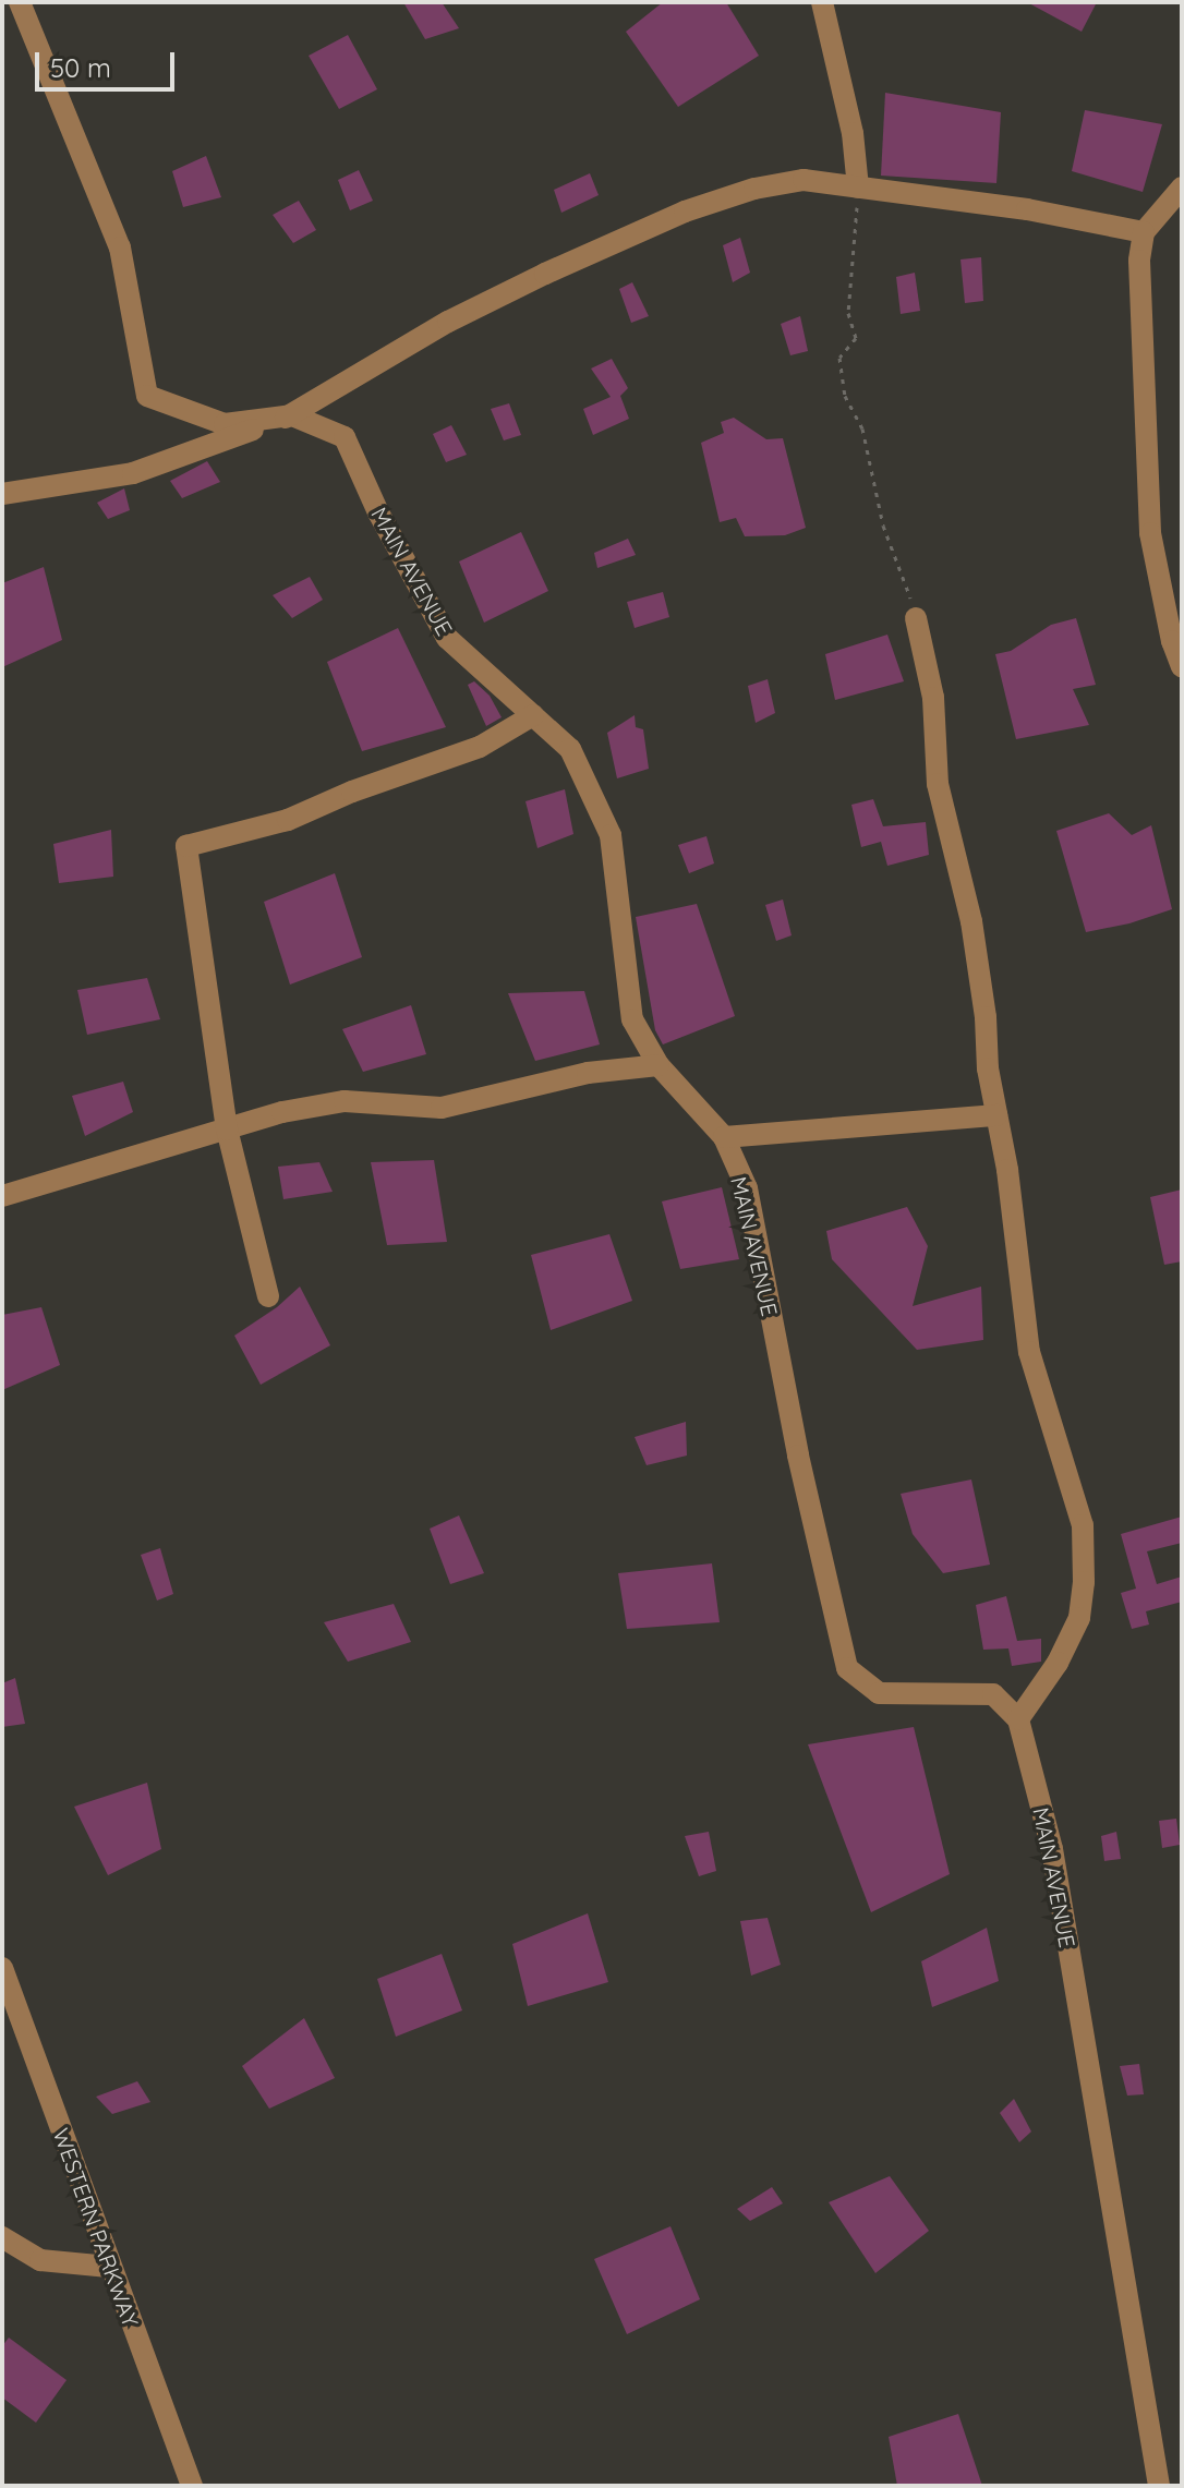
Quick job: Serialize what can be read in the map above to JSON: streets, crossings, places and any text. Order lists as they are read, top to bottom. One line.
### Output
{"streets":{"street":["MAIN AVENUE","WESTERN PARKWAY"]},"scale_bar":"50 m"}
